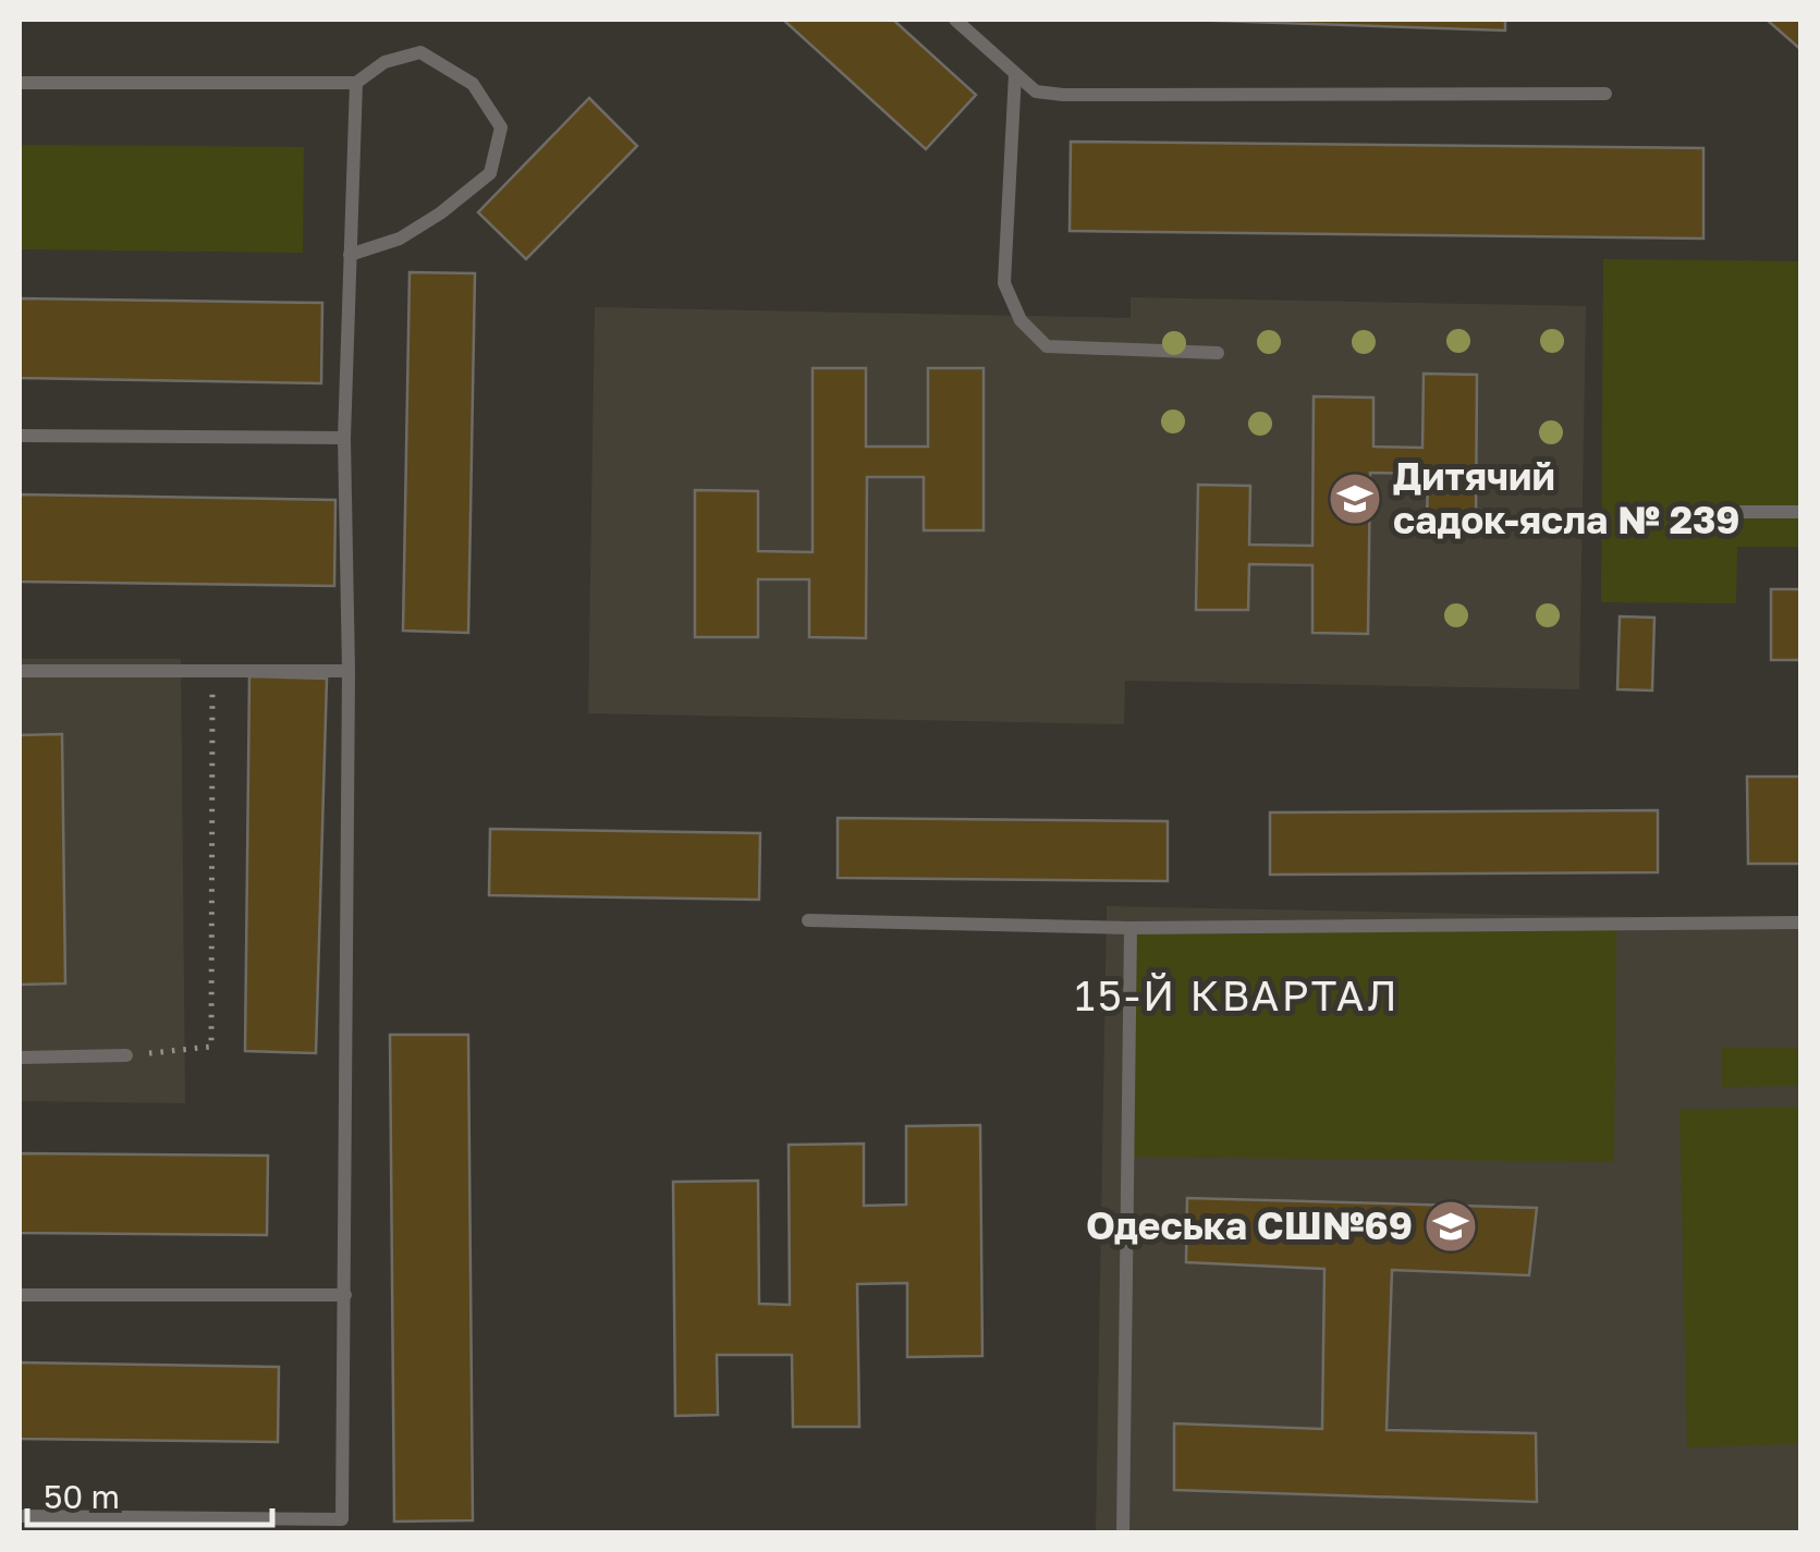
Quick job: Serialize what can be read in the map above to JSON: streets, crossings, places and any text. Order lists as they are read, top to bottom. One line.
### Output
{"districts":["15-Й КВАРТАЛ"],"places":{"school or university":["Дитячий садок-ясла № 239","Одеська СШ№69"]},"scale_bar":"50 m"}
